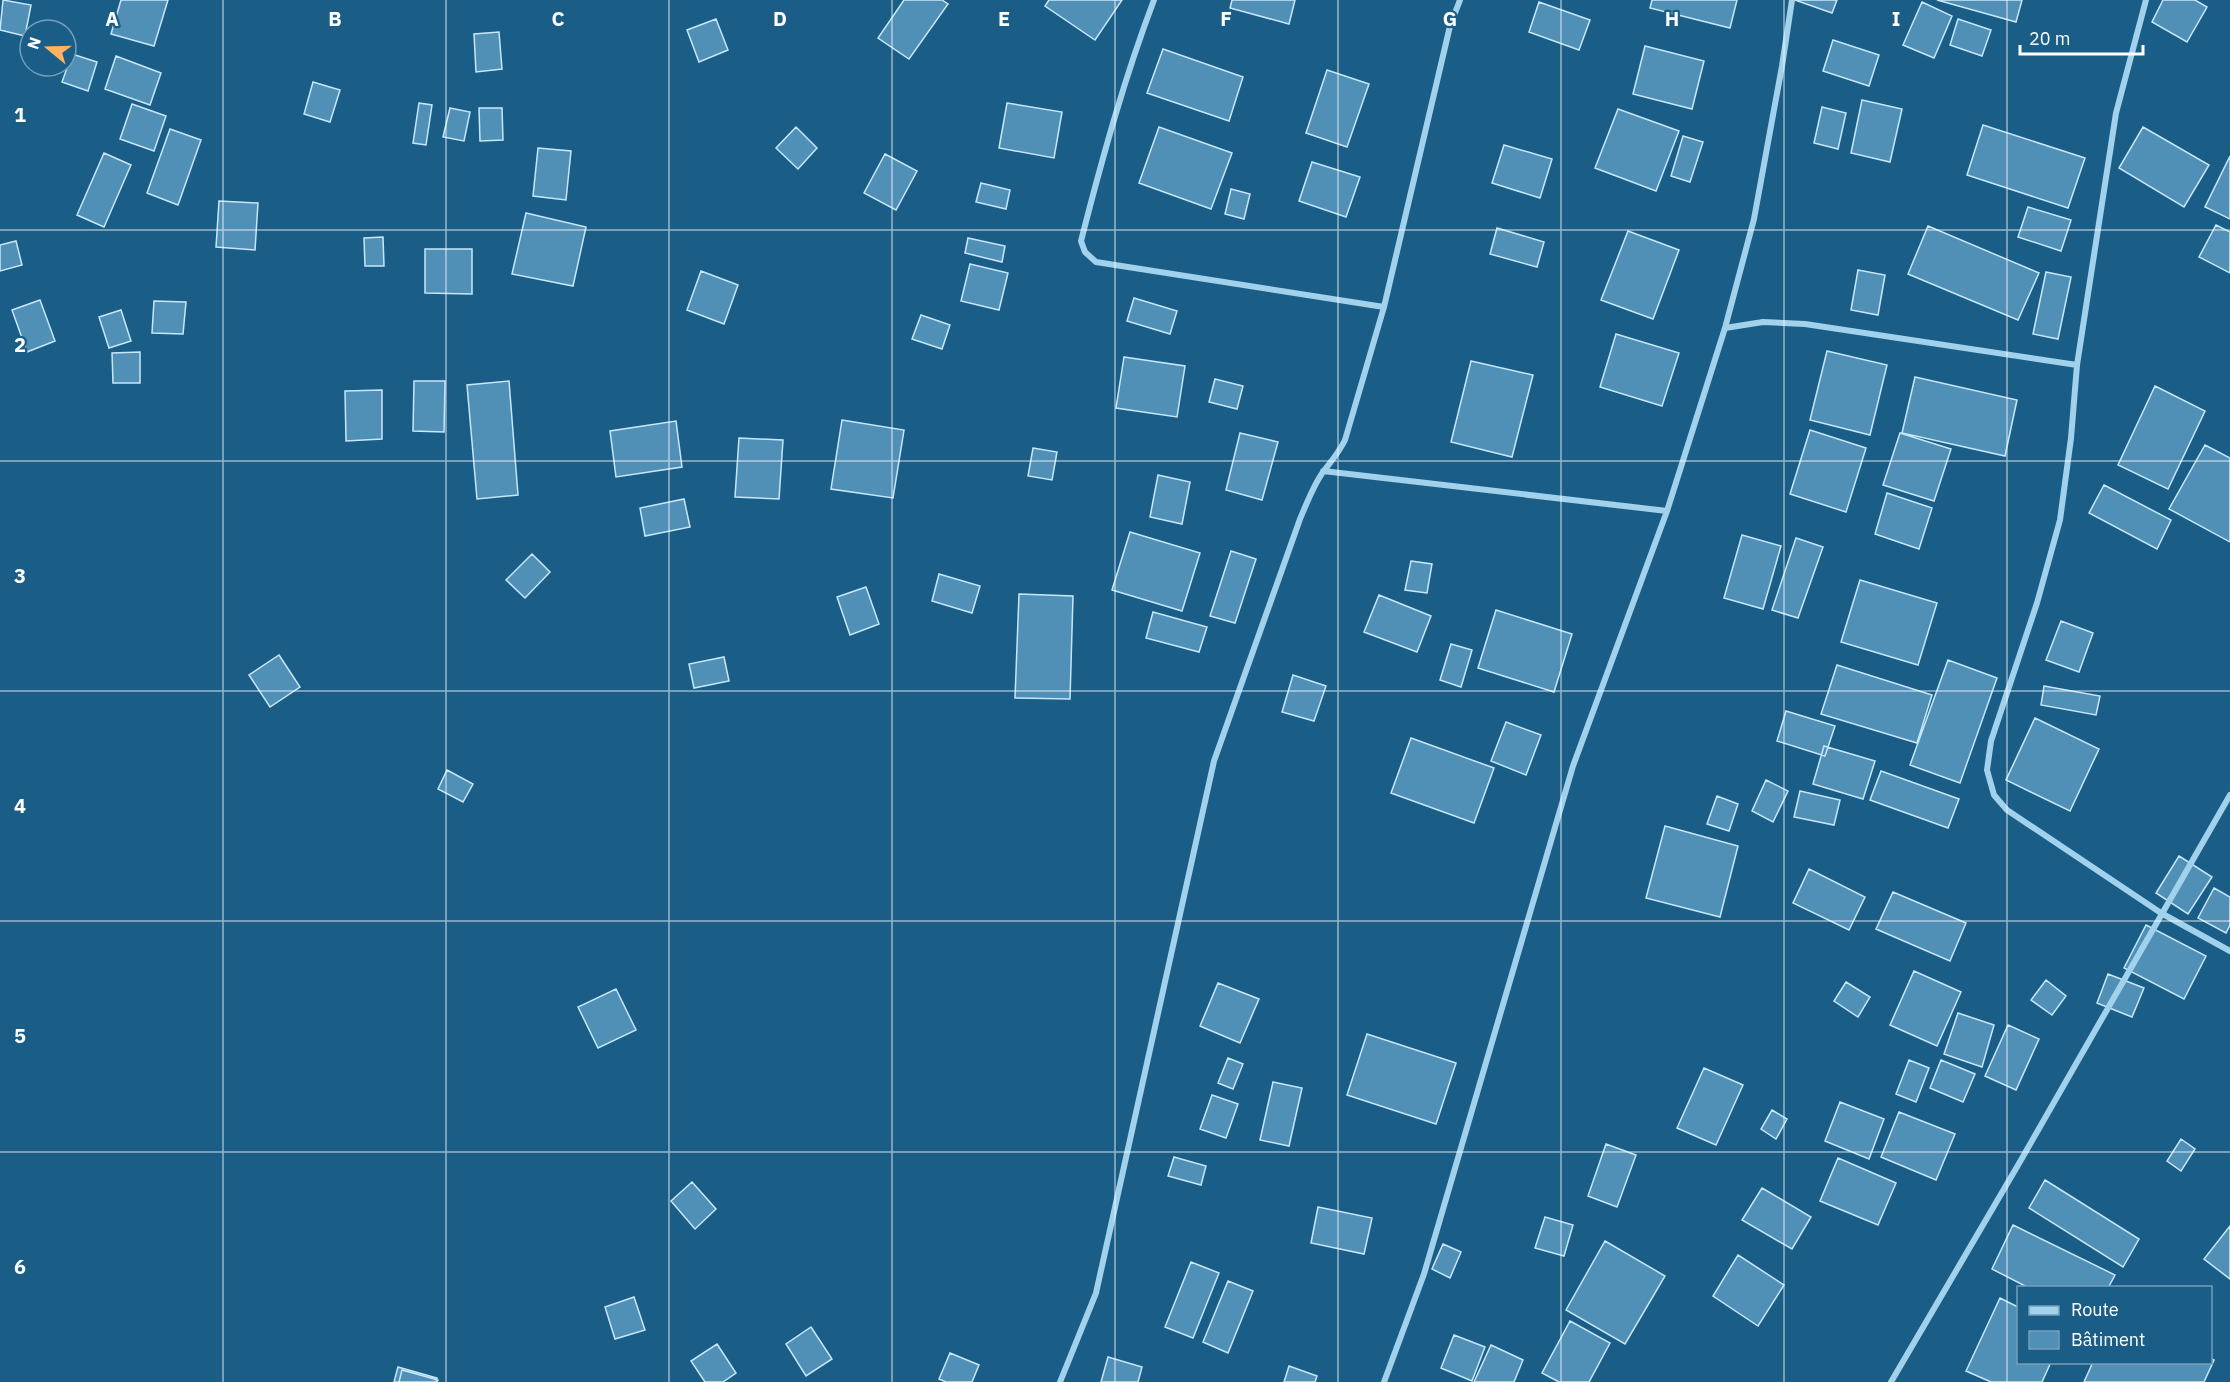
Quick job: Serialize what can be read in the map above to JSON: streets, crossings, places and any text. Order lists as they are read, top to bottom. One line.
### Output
{"legend":["Route","Bâtiment"],"scale_bar":"20 m","north":"left","grid":{"columns":["A","B","C","D","E","F","G","H","I"],"rows":["1","2","3","4","5","6"]}}
